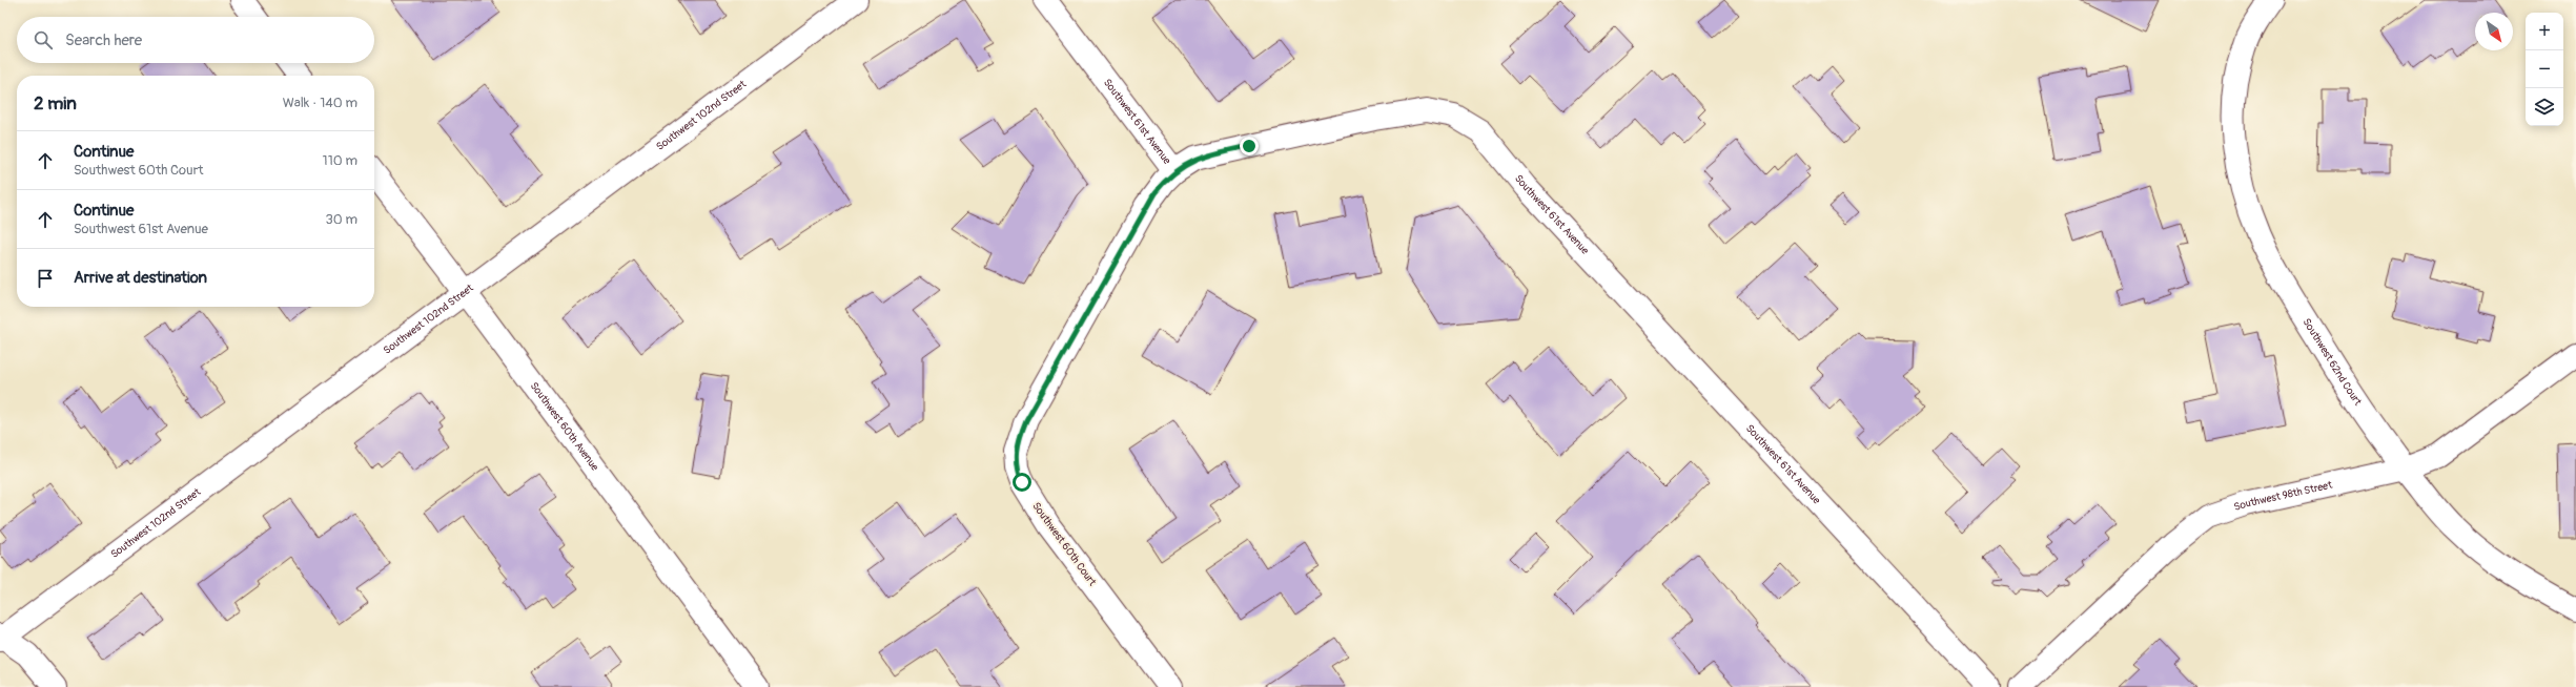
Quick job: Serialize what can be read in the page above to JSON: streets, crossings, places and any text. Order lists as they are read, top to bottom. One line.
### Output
{"streets":{"street":["Southwest 102nd Street","Southwest 61st Avenue","Southwest 62nd Court","Southwest 60th Avenue","Southwest 98th Street","Southwest 60th Court"]},"crossings":[["Southwest 102nd Street","Southwest 60th Avenue"],["Southwest 61st Avenue","Southwest 60th Court"],["Southwest 62nd Court","Southwest 98th Street"]],"north":"bottom right","page":{"map_buttons":["+","−"],"search":"Search here","heading":["2 min","Walk · 140 m"],"list":[["Continue","Southwest 60th Court","110 m"],["Continue","Southwest 61st Avenue","30 m"],"Arrive at destination"]}}
